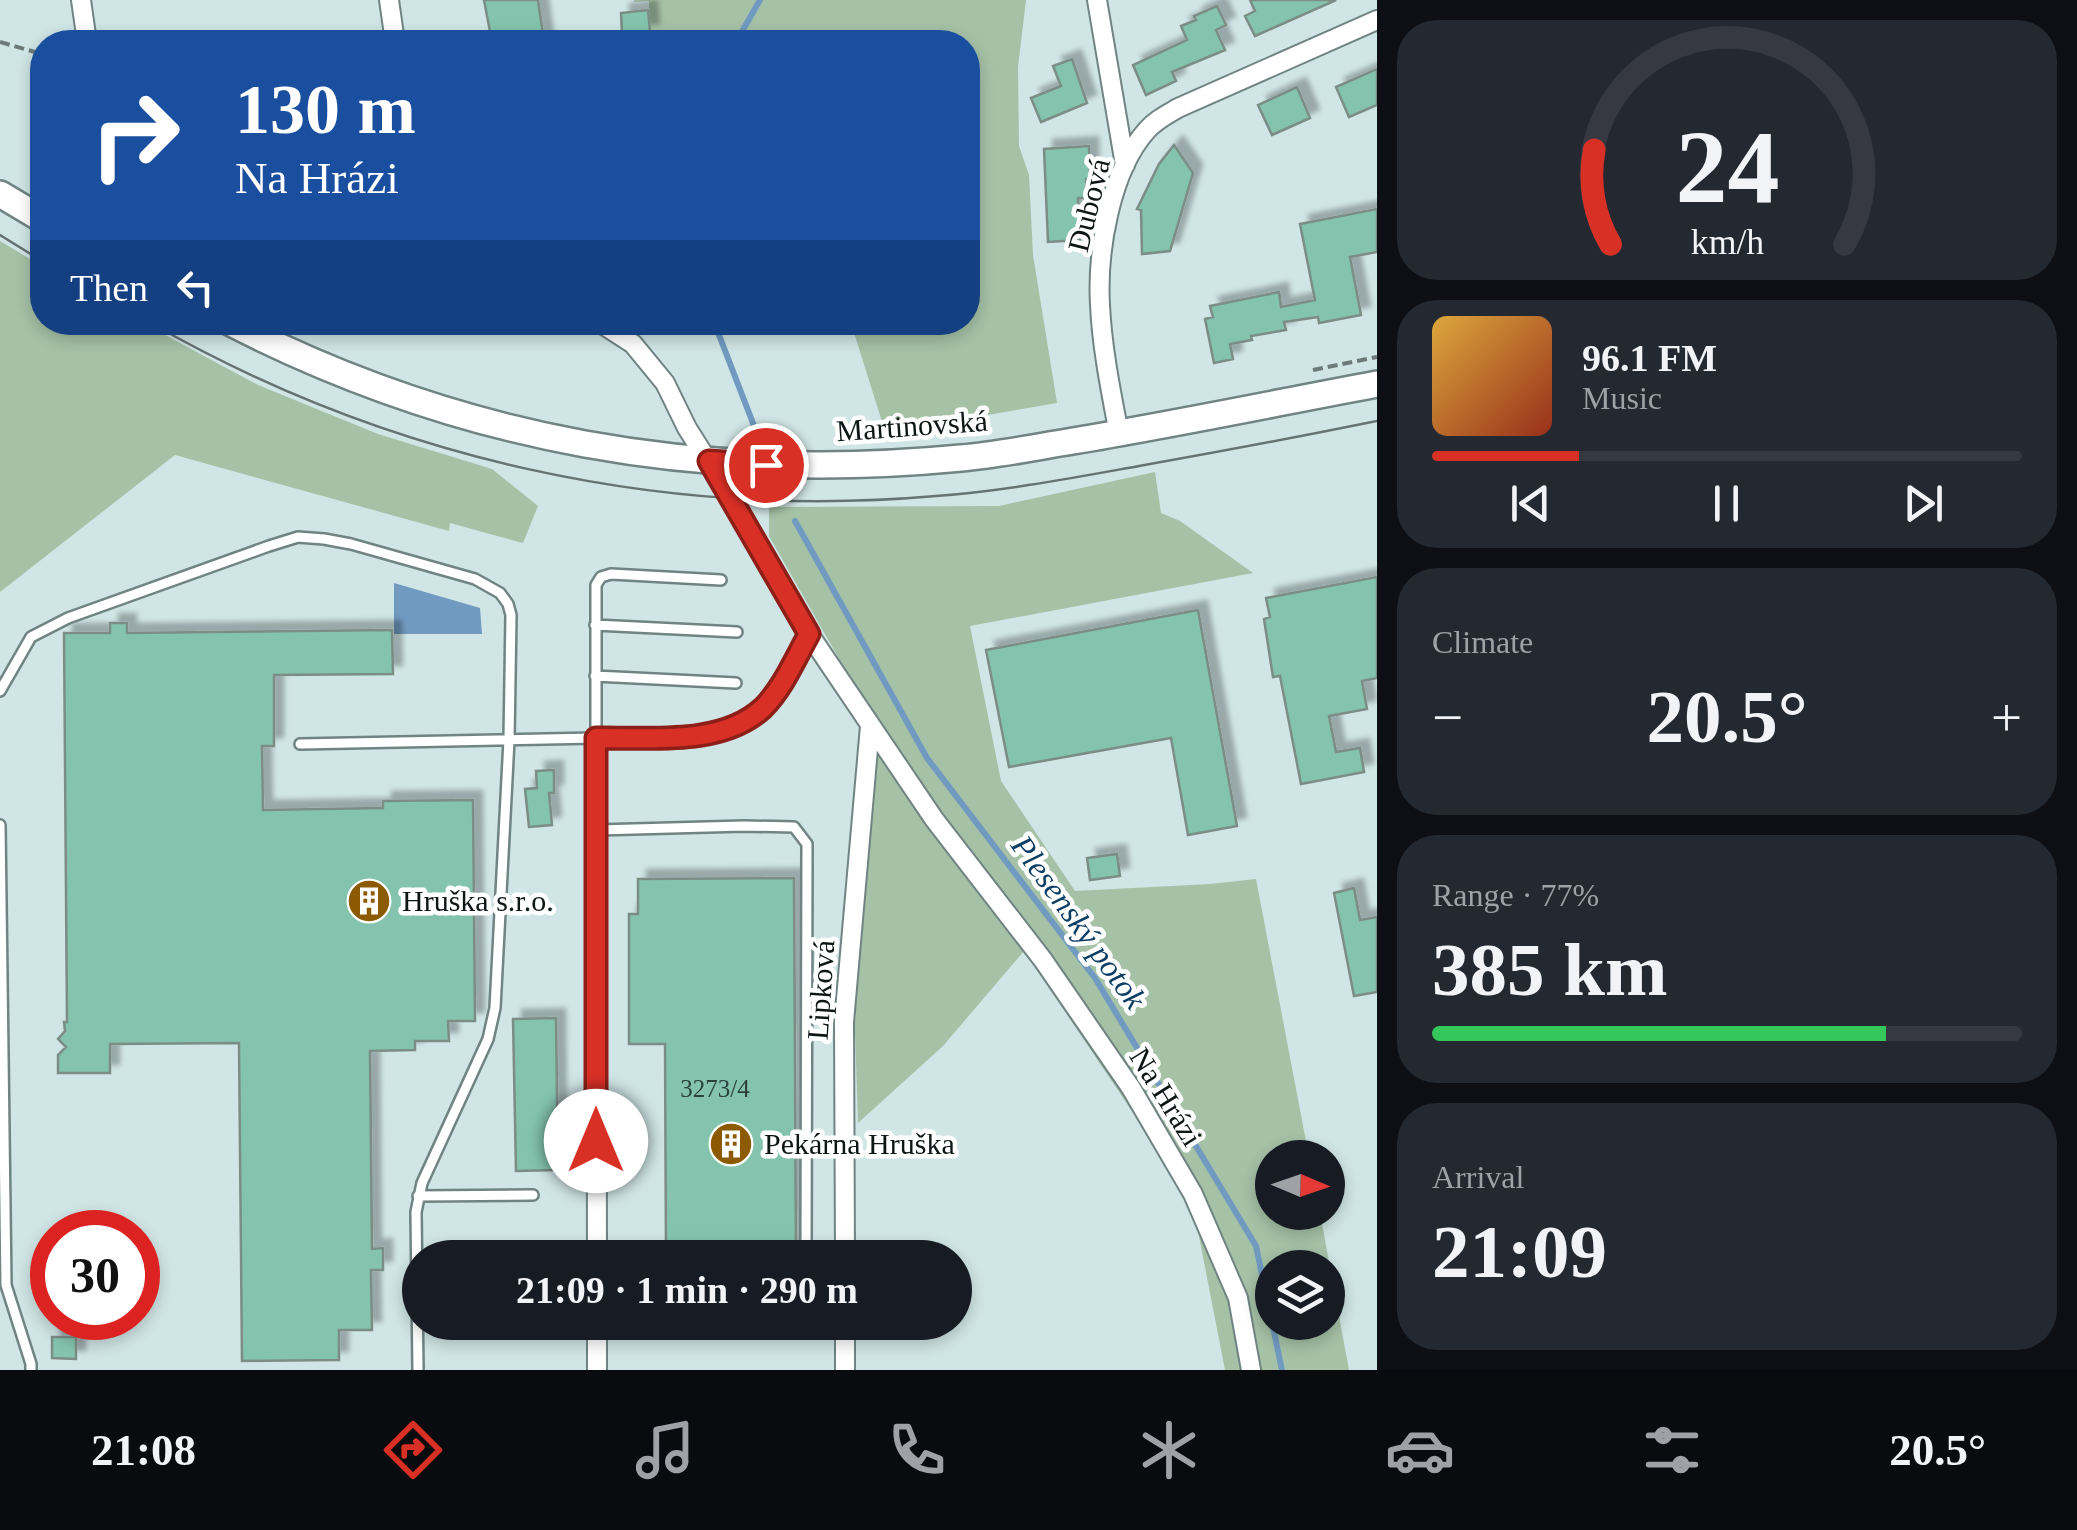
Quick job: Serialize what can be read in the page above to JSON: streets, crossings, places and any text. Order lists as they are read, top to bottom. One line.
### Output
{"streets":{"street":["Dubová","Martinovská","Lipková","Na Hrázi"]},"crossings":[["Dubová","Martinovská"],["Martinovská","Na Hrázi"],["Lipková","Na Hrázi"]],"water":["Plesenský potok"],"places":{"building":["Hruška s.r.o.","Pekárna Hruška"]},"house_numbers":["3273/4"],"north":"right","page":{"turn":["130 m","Na Hrázi"],"then":"Then","song":["96.1 FM","Music"],"tile":["Climate",["Range · 77%","385 km"],["Arrival","21:09"]],"heat":["−","20.5°","+"],"limit":"30","trip":"21:09 · 1 min · 290 m","tabs":["21:08","20.5°"],"gauge":["24","km/h"]}}
